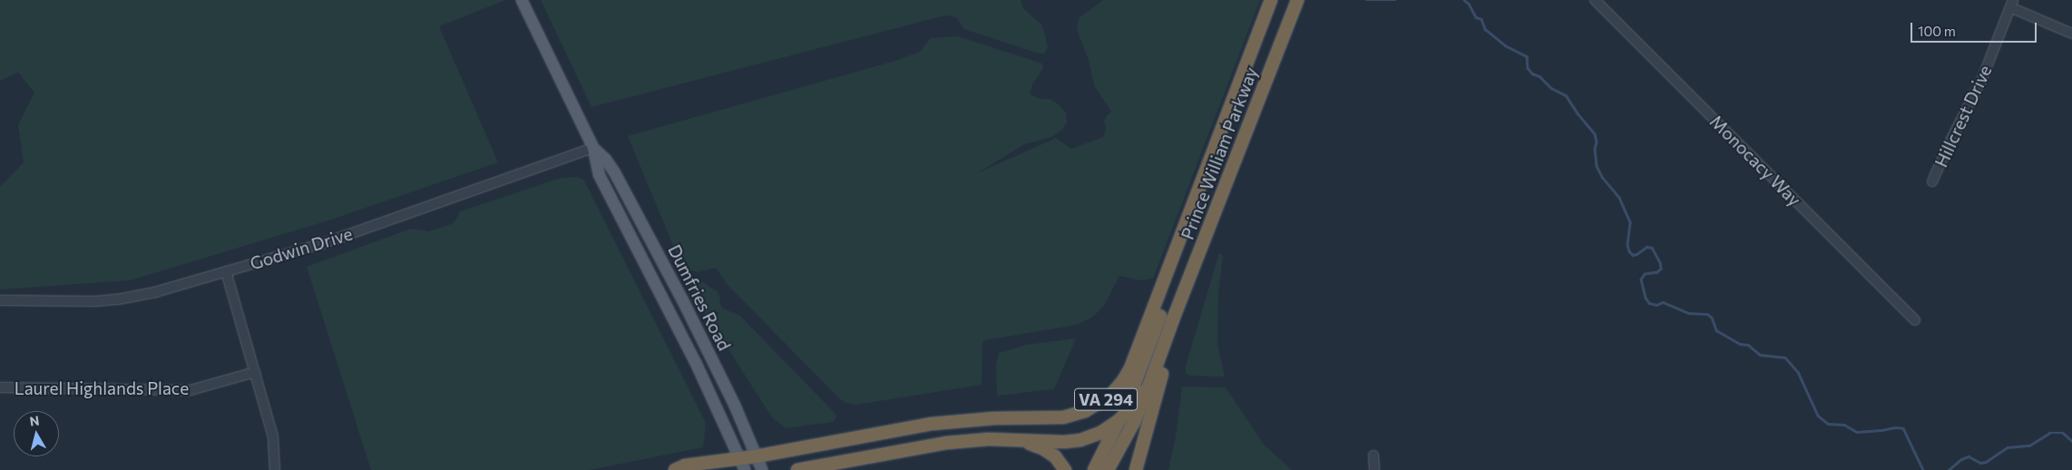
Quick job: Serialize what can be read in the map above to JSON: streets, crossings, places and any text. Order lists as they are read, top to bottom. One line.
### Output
{"streets":{"highway":["Prince William Parkway","VA 294"],"main road":["Dumfries Road"],"street":["Hillcrest Drive","Monocacy Way","Godwin Drive","Laurel Highlands Place"]},"crossings":[["Prince William Parkway","VA 294"],["Godwin Drive","Dumfries Road"],["Dumfries Road","VA 294"]],"scale_bar":"100 m","north":"top"}
